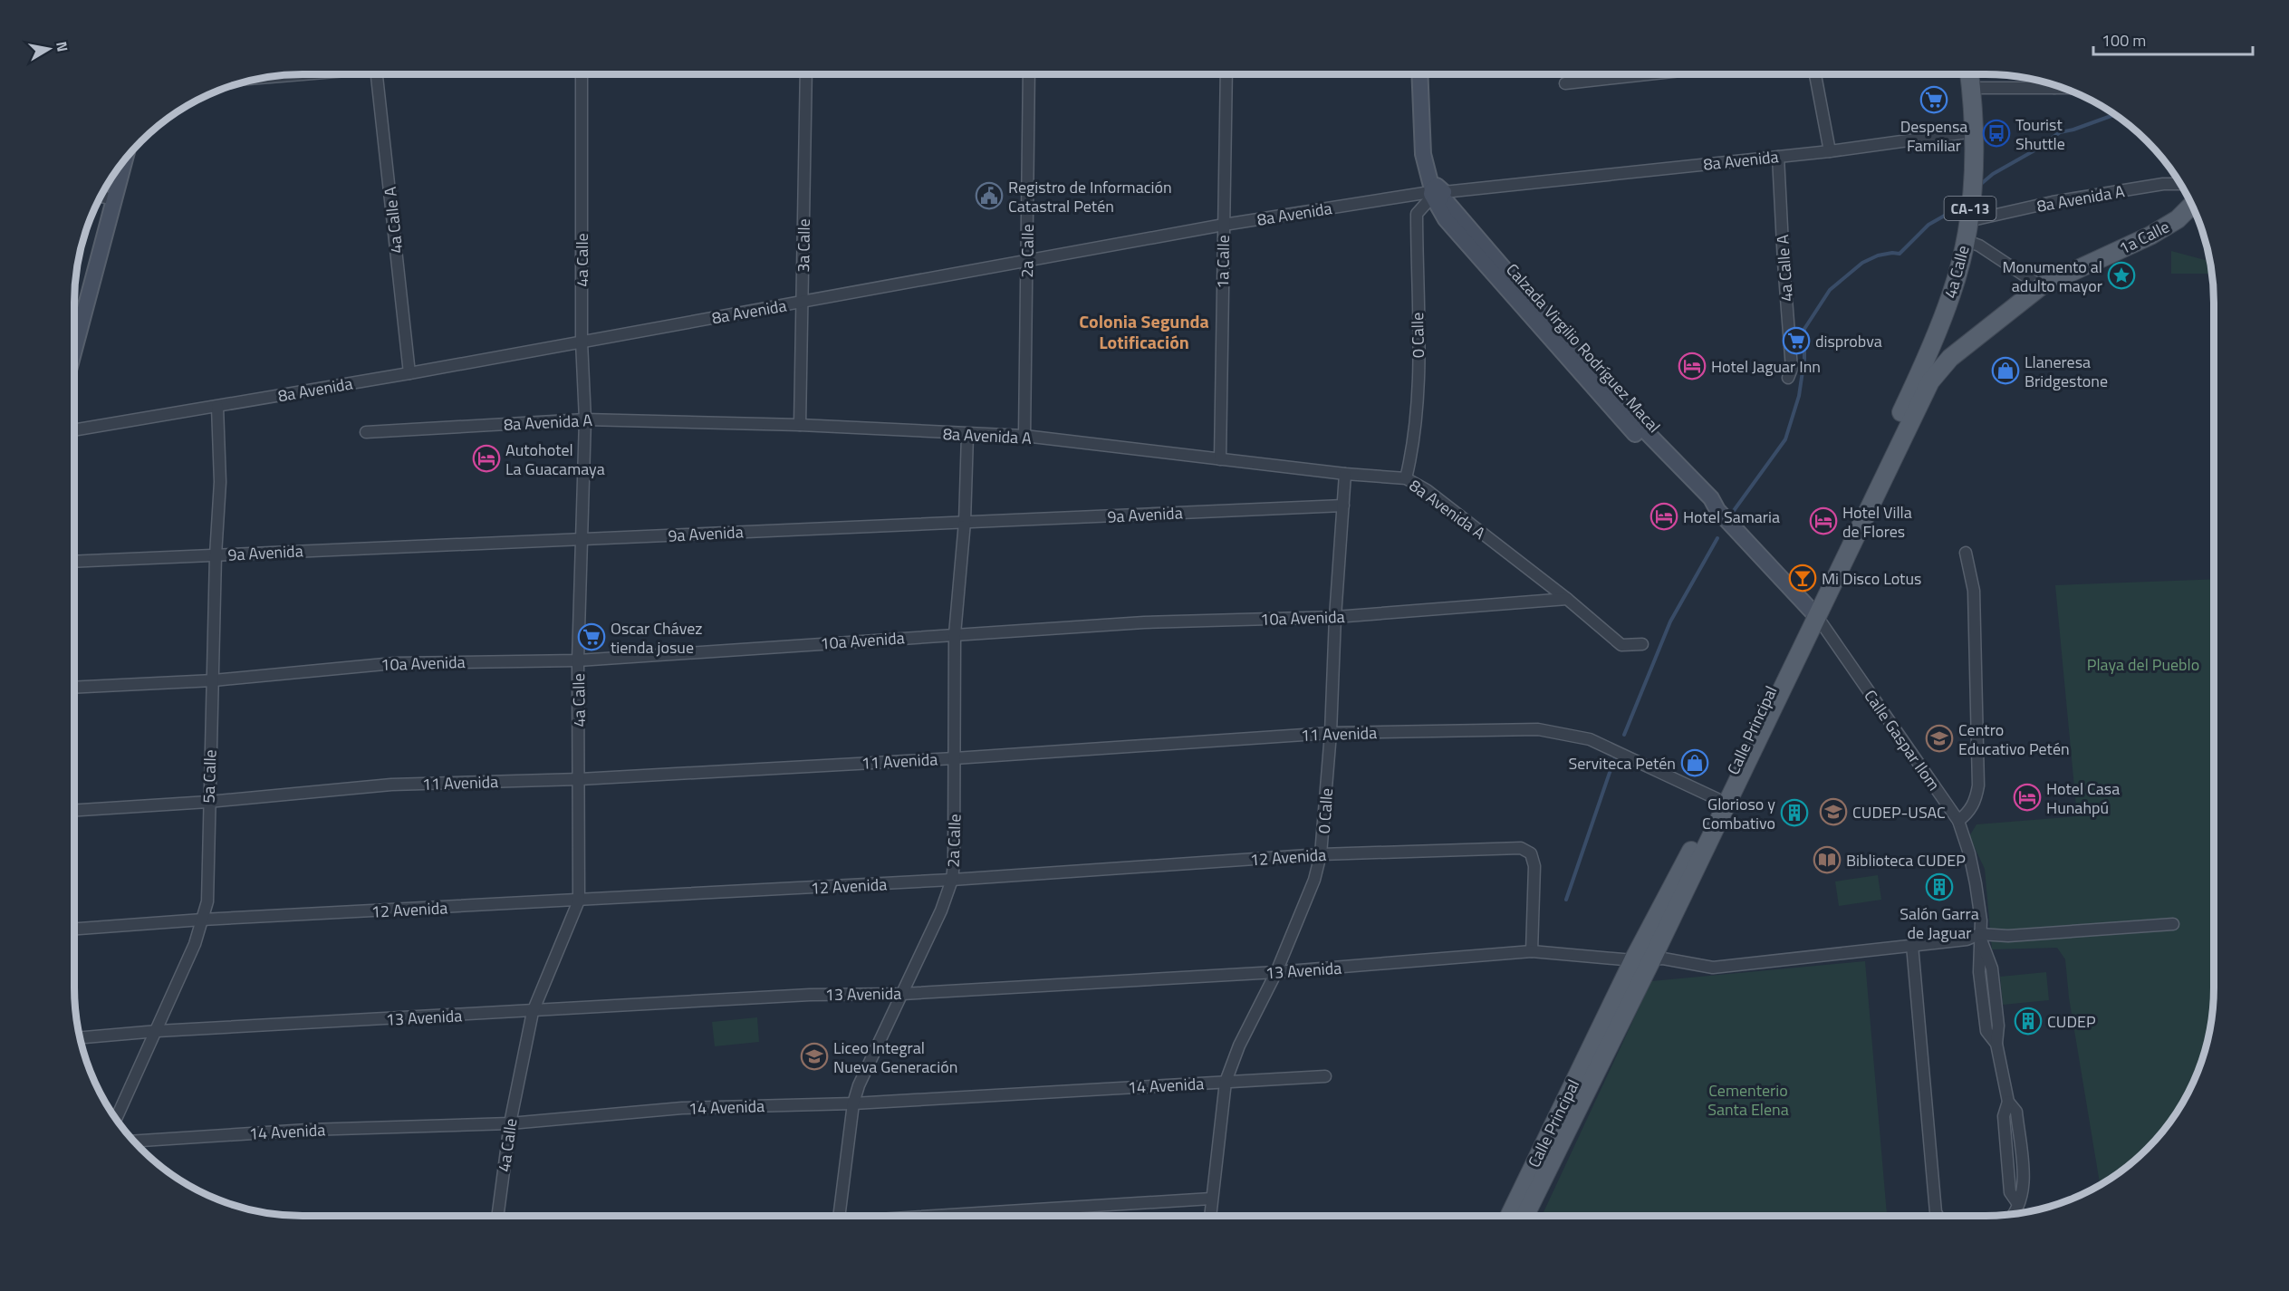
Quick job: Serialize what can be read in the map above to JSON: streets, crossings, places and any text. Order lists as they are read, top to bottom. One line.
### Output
{"streets":{"main road":["CA-13","1a Calle","4a Calle","Calle Principal"],"street":["8a Avenida","8a Avenida A","4a Calle A","3a Calle","2a Calle","0 Calle","Calzada Virgilio Rodríguez Macal","9a Avenida","10a Avenida","11 Avenida","Calle Gaspar Ilom","5a Calle","12 Avenida","13 Avenida","14 Avenida"]},"crossings":[["8a Avenida","4a Calle A"],["8a Avenida","1a Calle"],["8a Avenida","3a Calle"],["8a Avenida","2a Calle"],["8a Avenida","4a Calle"],["8a Avenida","0 Calle"],["8a Avenida","Calzada Virgilio Rodríguez Macal"],["8a Avenida","5a Calle"],["8a Avenida A","1a Calle"],["8a Avenida A","3a Calle"],["8a Avenida A","2a Calle"],["8a Avenida A","4a Calle"],["8a Avenida A","0 Calle"],["8a Avenida A","10a Avenida"],["1a Calle","Calle Principal"],["2a Calle","9a Avenida"],["2a Calle","10a Avenida"],["2a Calle","11 Avenida"],["2a Calle","12 Avenida"],["2a Calle","13 Avenida"],["2a Calle","14 Avenida"],["4a Calle","9a Avenida"],["4a Calle","10a Avenida"],["4a Calle","Calle Principal"],["4a Calle","11 Avenida"],["4a Calle","12 Avenida"],["4a Calle","13 Avenida"],["4a Calle","14 Avenida"],["0 Calle","Calzada Virgilio Rodríguez Macal"],["0 Calle","9a Avenida"],["0 Calle","10a Avenida"],["0 Calle","11 Avenida"],["0 Calle","12 Avenida"],["0 Calle","13 Avenida"],["0 Calle","14 Avenida"],["Calzada Virgilio Rodríguez Macal","Calle Principal"],["Calzada Virgilio Rodríguez Macal","Calle Gaspar Ilom"],["9a Avenida","5a Calle"],["10a Avenida","5a Calle"],["Calle Principal","11 Avenida"],["Calle Principal","Calle Gaspar Ilom"],["Calle Principal","13 Avenida"],["11 Avenida","5a Calle"],["Calle Gaspar Ilom","13 Avenida"],["5a Calle","12 Avenida"],["5a Calle","13 Avenida"],["12 Avenida","13 Avenida"]],"districts":["Colonia Segunda Lotificación"],"parks":["Playa del Pueblo","Cementerio Santa Elena"],"places":{"supermarket":["Despensa Familiar","disprobva","Oscar Chávez tienda josue"],"bus stop":["Tourist Shuttle"],"public building":["Registro de Información Catastral Petén"],"place":["Monumento al adulto mayor"],"hotel":["Hotel Jaguar Inn","Autohotel La Guacamaya","Hotel Samaria","Hotel Villa de Flores","Hotel Casa Hunahpú"],"shop":["Llaneresa Bridgestone","Serviteca Petén"],"bar":["Mi Disco Lotus"],"school or university":["Centro Educativo Petén","CUDEP-USAC","Liceo Integral Nueva Generación"],"building":["Glorioso y Combativo","Salón Garra de Jaguar","CUDEP"],"library":["Biblioteca CUDEP"]},"scale_bar":"100 m","north":"right"}
